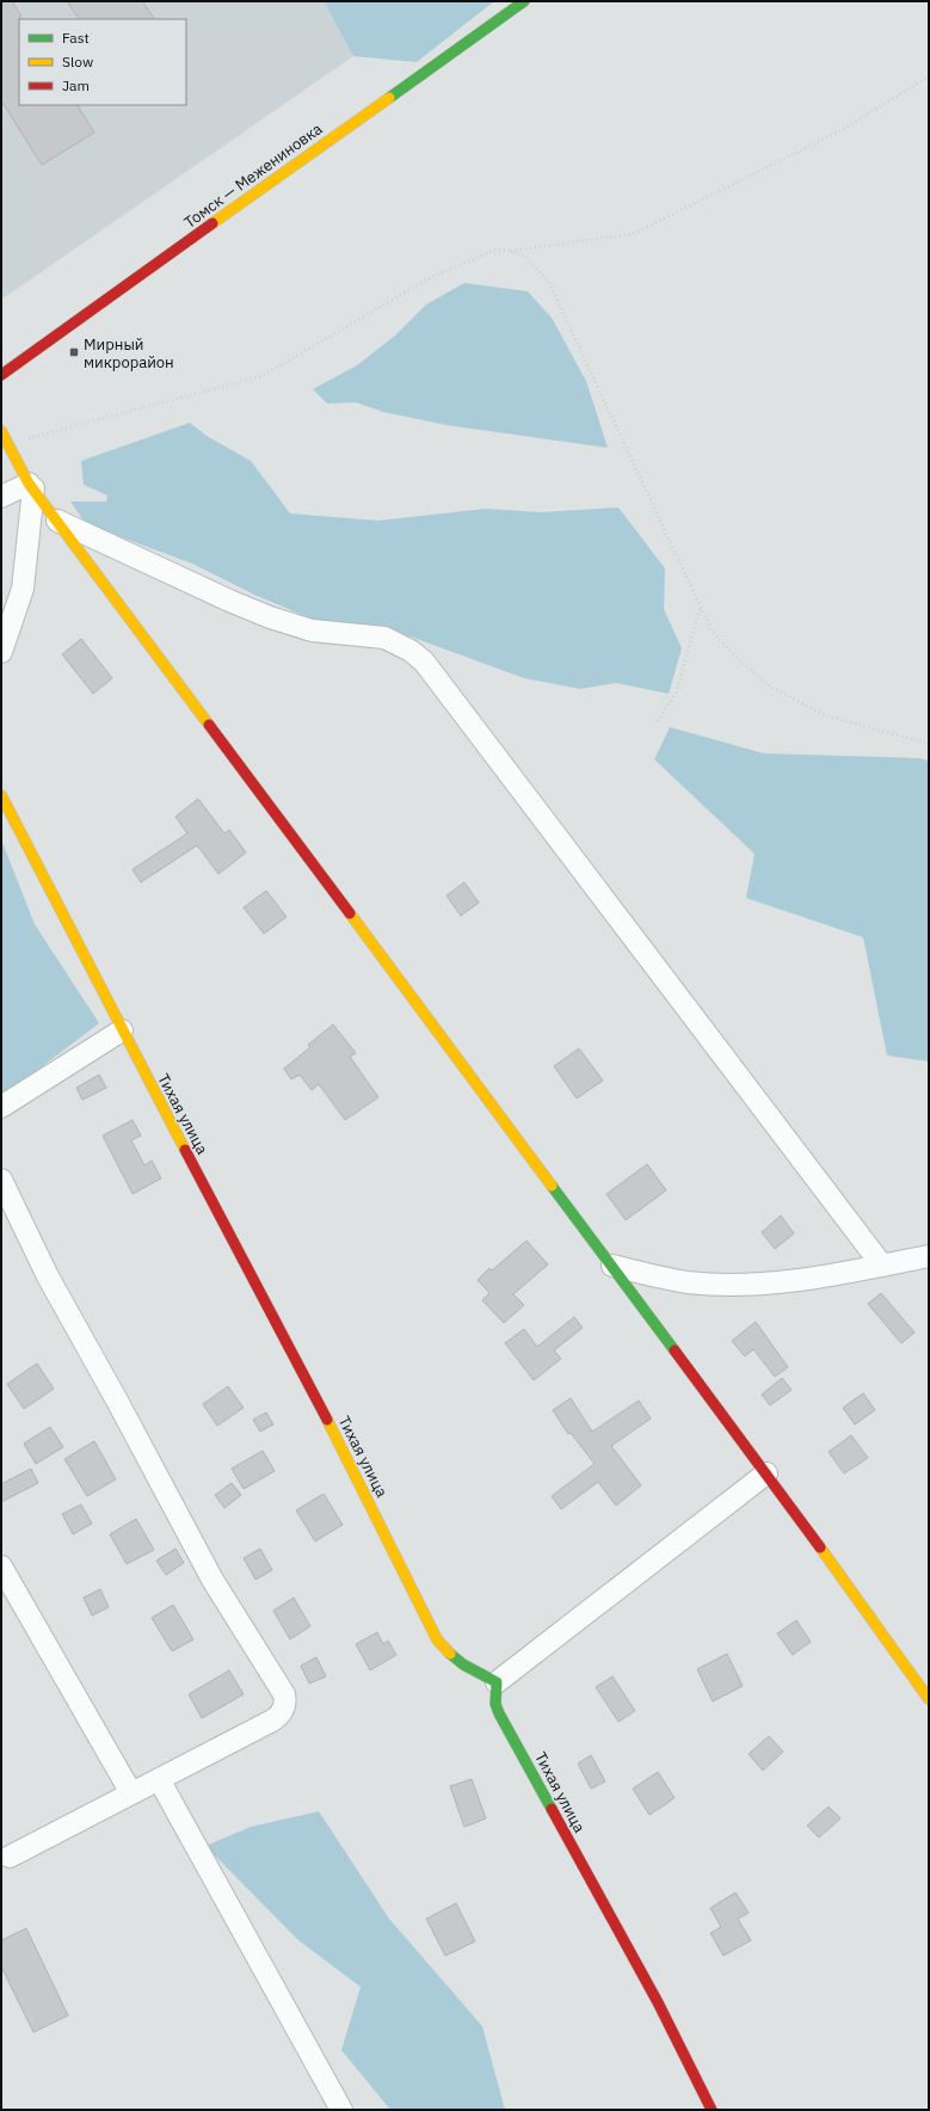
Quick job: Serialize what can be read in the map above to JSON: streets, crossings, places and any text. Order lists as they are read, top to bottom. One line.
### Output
{"streets":{"street":["Томск — Межениновка","Тихая улица"]},"places":{"transit":["Мирный микрорайон"]},"legend":["Fast","Slow","Jam"]}
